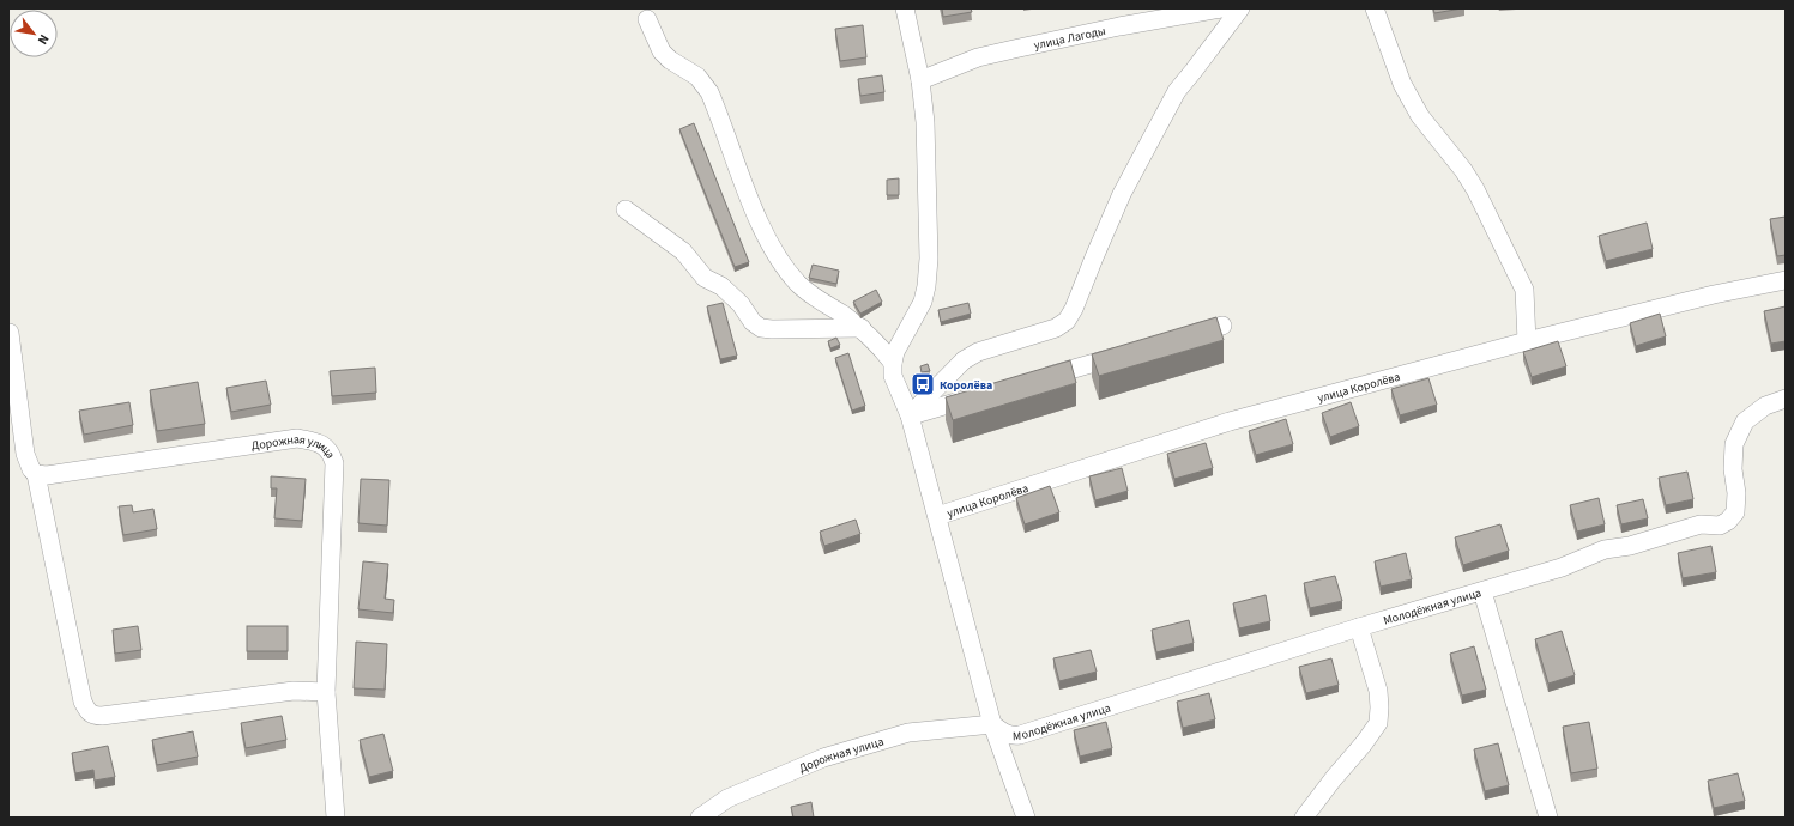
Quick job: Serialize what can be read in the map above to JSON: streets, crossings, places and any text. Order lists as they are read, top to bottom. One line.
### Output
{"streets":{"street":["улица Лагоды","улица Королёва","Дорожная улица","Молодёжная улица"]},"crossings":[["Дорожная улица","Молодёжная улица"]],"places":{"bus stop":["Королёва"]},"north":"bottom right"}
